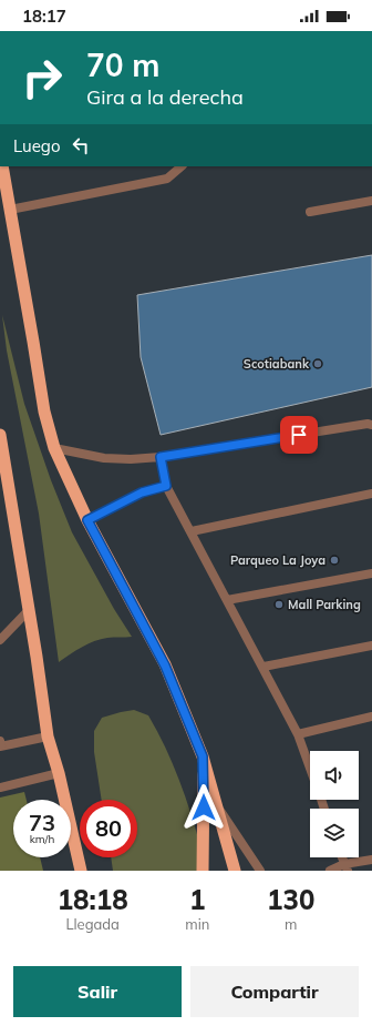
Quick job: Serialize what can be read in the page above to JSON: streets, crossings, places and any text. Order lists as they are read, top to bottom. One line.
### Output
{"places":["Scotiabank","Parqueo La Joya","Mall Parking"],"page":{"status":"18:17","turn":["70 m","Gira a la derecha"],"then":"Luego","speed":"73 km/h","limit":"80","eta":["18:18","Llegada","1","min","130","m"],"buttons":["Salir","Compartir"]}}
